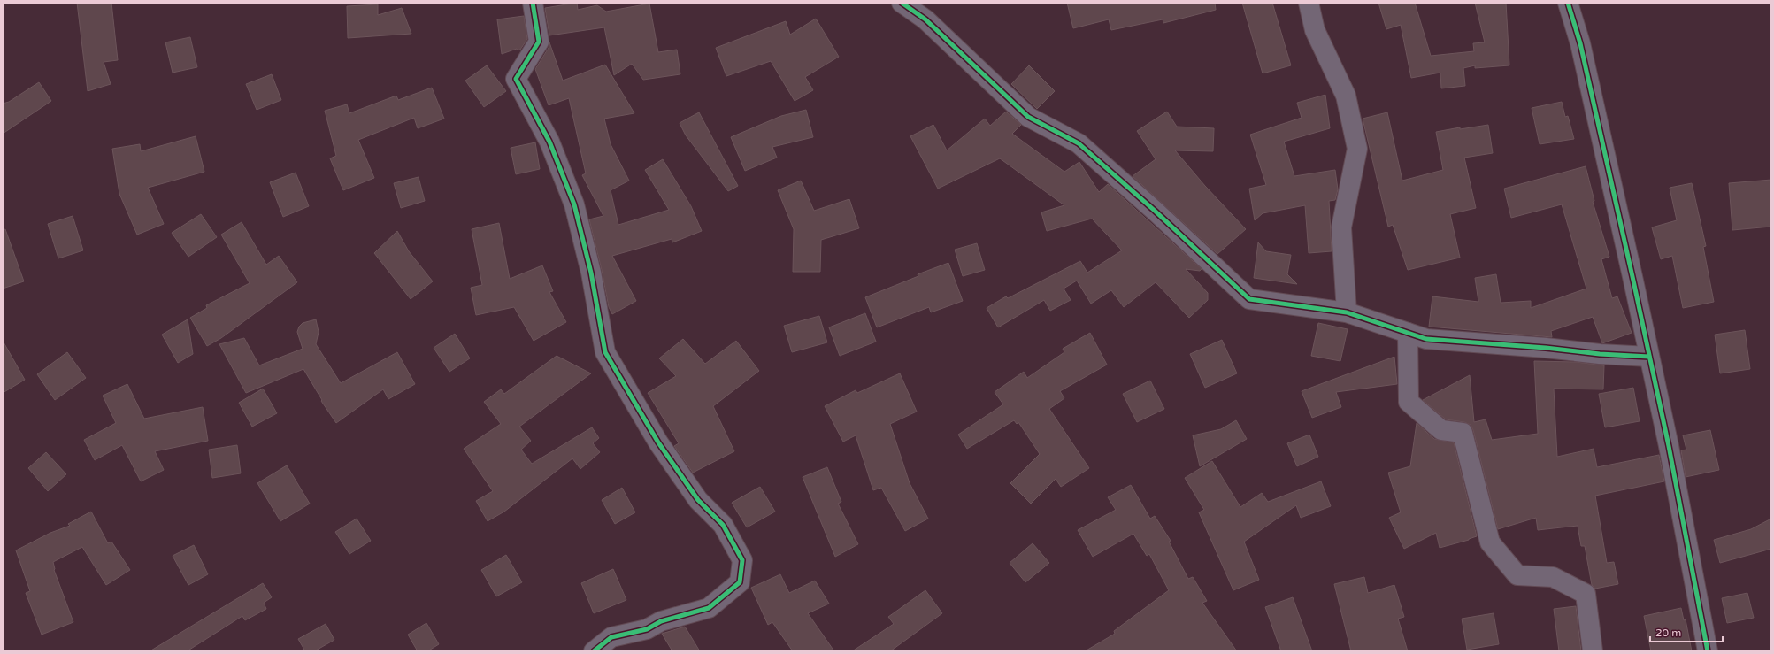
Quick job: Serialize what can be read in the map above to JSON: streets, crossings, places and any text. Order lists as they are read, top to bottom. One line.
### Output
{"scale_bar":"20 m"}
